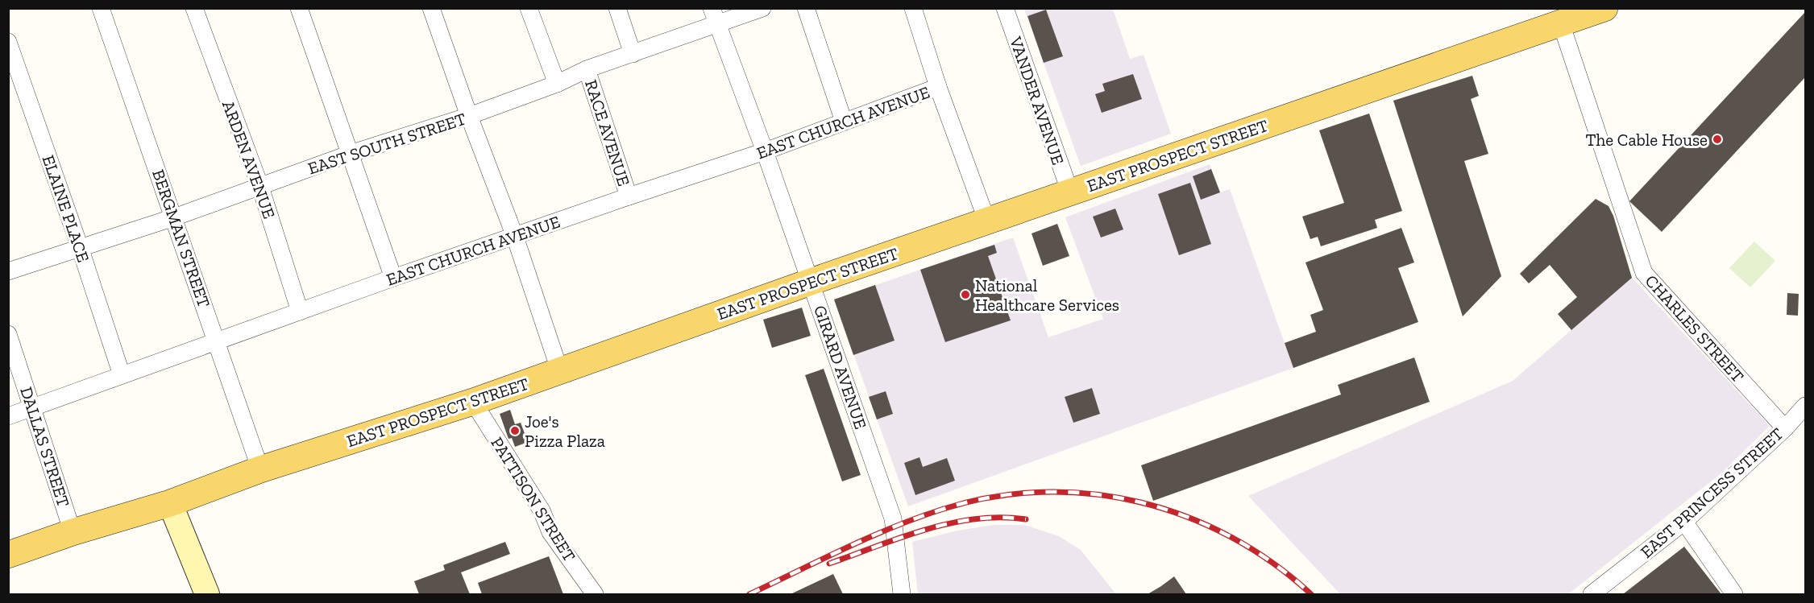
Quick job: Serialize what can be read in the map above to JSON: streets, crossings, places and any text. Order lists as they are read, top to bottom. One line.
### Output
{"streets":{"main road":["EAST PROSPECT STREET"],"street":["VANDER AVENUE","EAST CHURCH AVENUE","RACE AVENUE","EAST SOUTH STREET","ARDEN AVENUE","ELAINE PLACE","BERGMAN STREET","CHARLES STREET","GIRARD AVENUE","DALLAS STREET","EAST PRINCESS STREET","PATTISON STREET"]},"crossings":[["VANDER AVENUE","EAST PROSPECT STREET"],["EAST CHURCH AVENUE","RACE AVENUE"],["EAST CHURCH AVENUE","ARDEN AVENUE"],["EAST CHURCH AVENUE","ELAINE PLACE"],["EAST CHURCH AVENUE","BERGMAN STREET"],["EAST CHURCH AVENUE","GIRARD AVENUE"],["EAST CHURCH AVENUE","DALLAS STREET"],["RACE AVENUE","EAST SOUTH STREET"],["EAST SOUTH STREET","ARDEN AVENUE"],["EAST SOUTH STREET","ELAINE PLACE"],["EAST SOUTH STREET","BERGMAN STREET"],["EAST SOUTH STREET","GIRARD AVENUE"],["EAST PROSPECT STREET","BERGMAN STREET"],["EAST PROSPECT STREET","CHARLES STREET"],["EAST PROSPECT STREET","GIRARD AVENUE"],["EAST PROSPECT STREET","DALLAS STREET"],["EAST PROSPECT STREET","PATTISON STREET"],["CHARLES STREET","EAST PRINCESS STREET"]],"places":["The Cable House","National Healthcare Services","Joe's Pizza Plaza"]}
